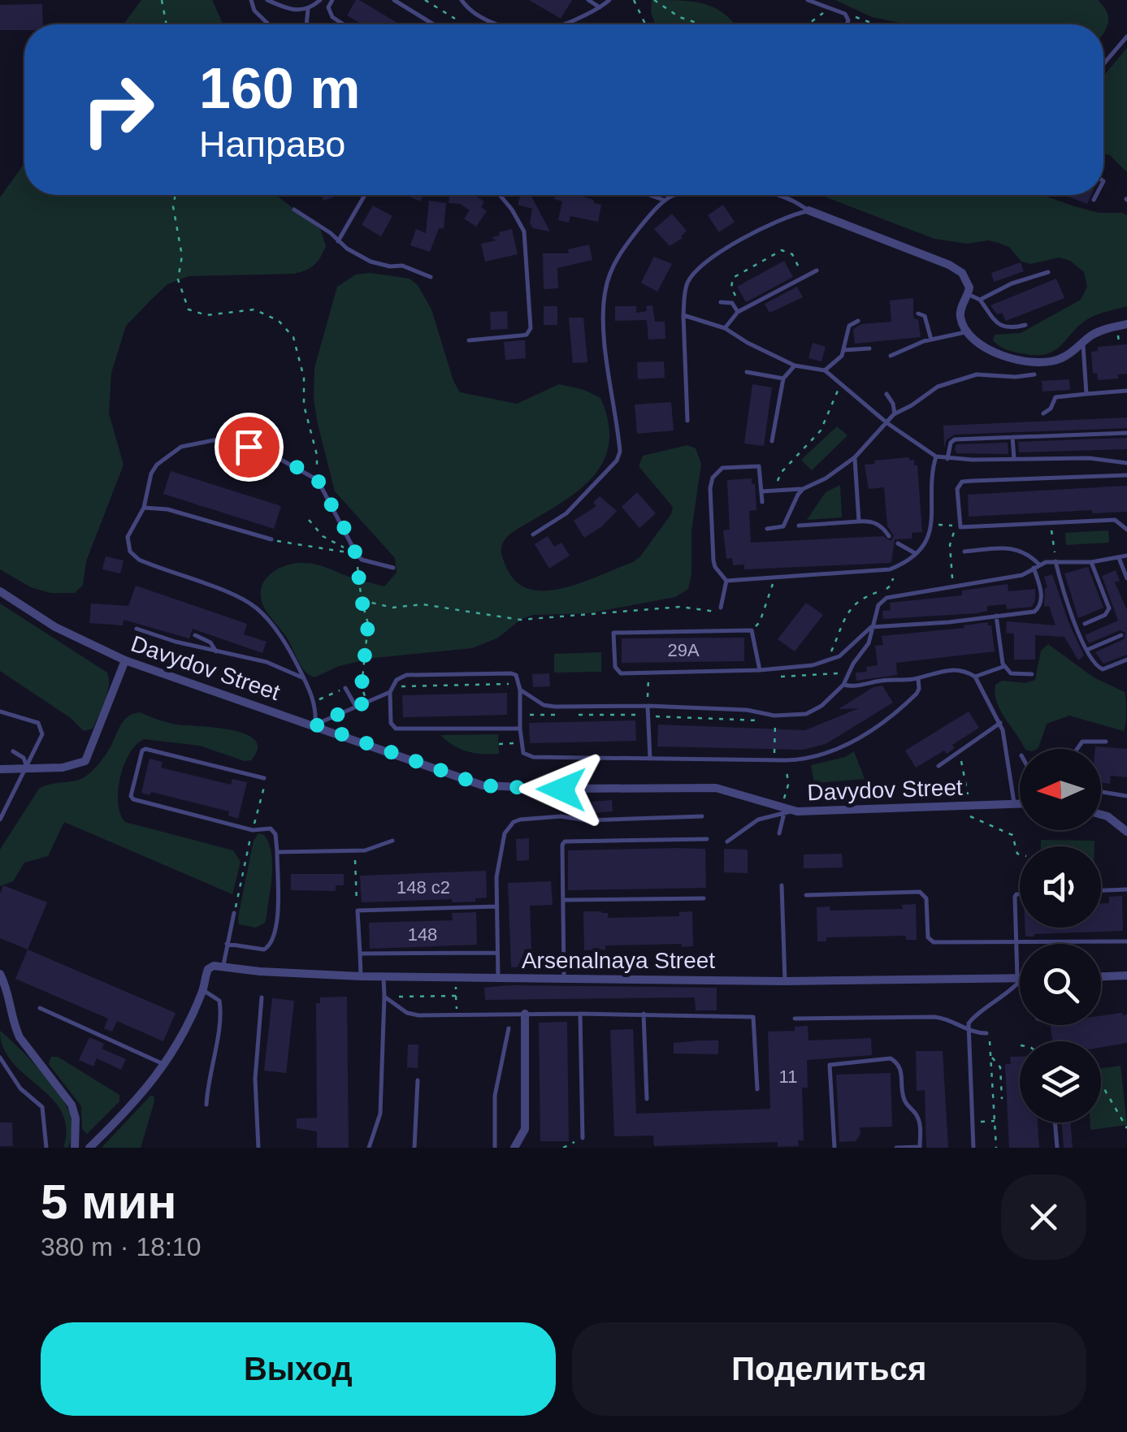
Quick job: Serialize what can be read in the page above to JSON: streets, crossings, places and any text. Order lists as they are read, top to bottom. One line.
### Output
{"streets":{"street":["Davydov Street","Arsenalnaya Street"]},"house_numbers":["29А","148 с2","148","11"],"north":"left","page":{"turn":["160 m","Направо"],"heading":["5 мин","380 m · 18:10"],"buttons":["Выход","Поделиться"]}}
